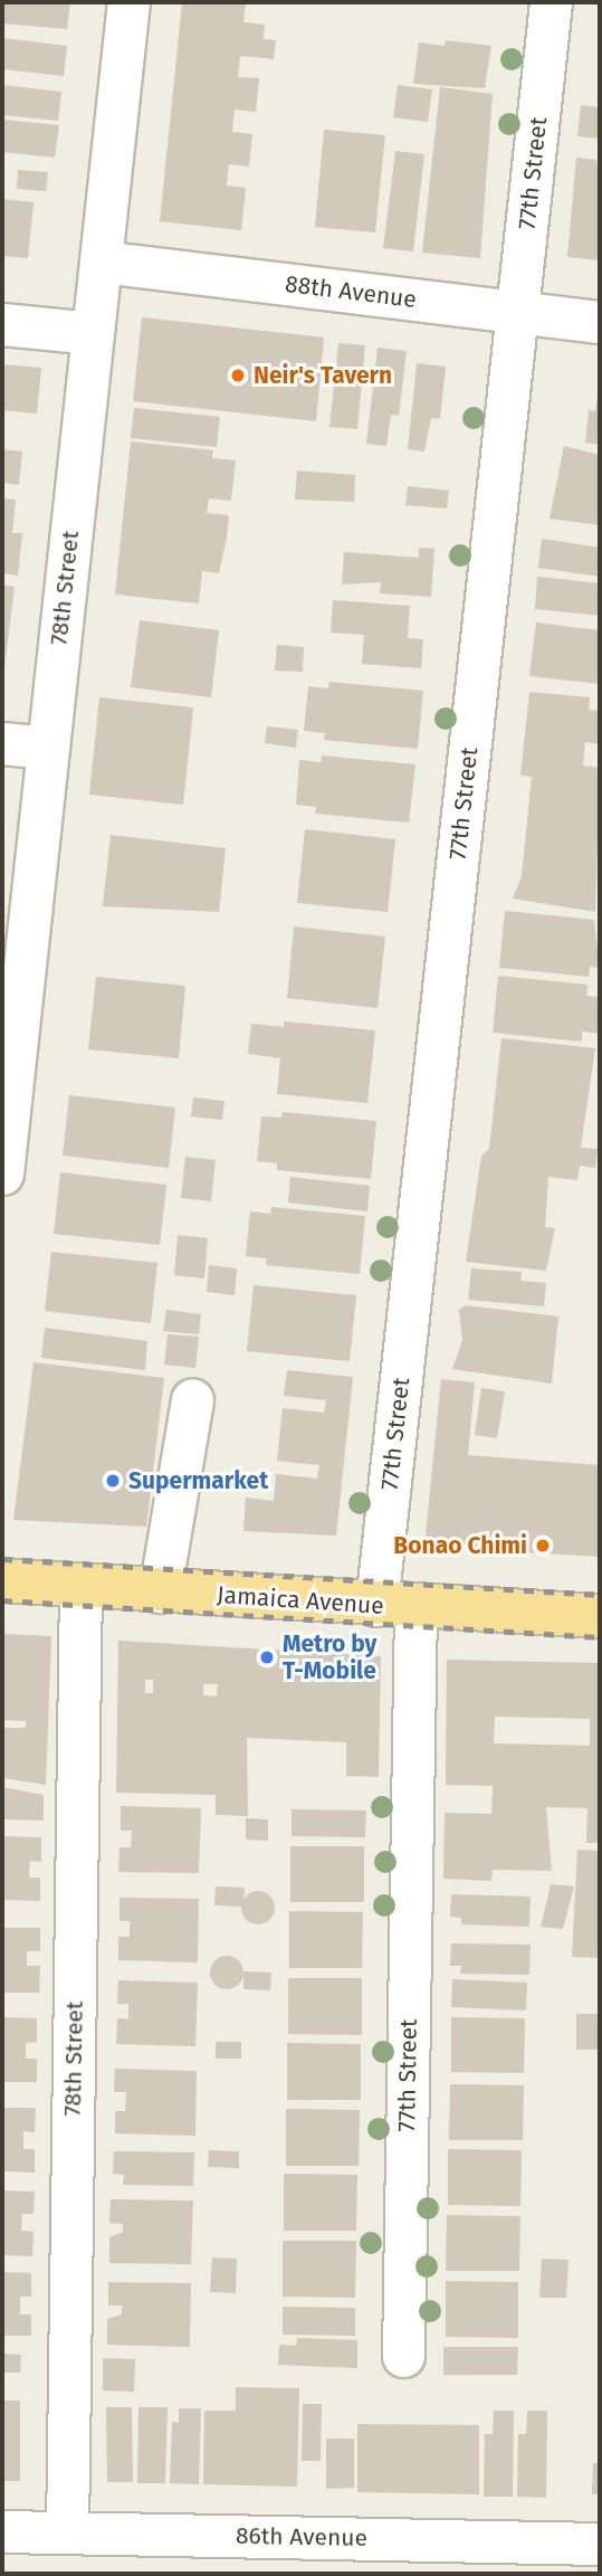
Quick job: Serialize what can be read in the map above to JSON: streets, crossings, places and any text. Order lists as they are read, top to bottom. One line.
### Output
{"streets":{"main road":["Jamaica Avenue"],"street":["77th Street","88th Avenue","78th Street","86th Avenue"]},"crossings":[["77th Street","88th Avenue"],["77th Street","Jamaica Avenue"],["88th Avenue","78th Street"],["78th Street","Jamaica Avenue"],["78th Street","86th Avenue"]],"places":["Neir's Tavern","Supermarket","Bonao Chimi","Metro by T-Mobile"]}
